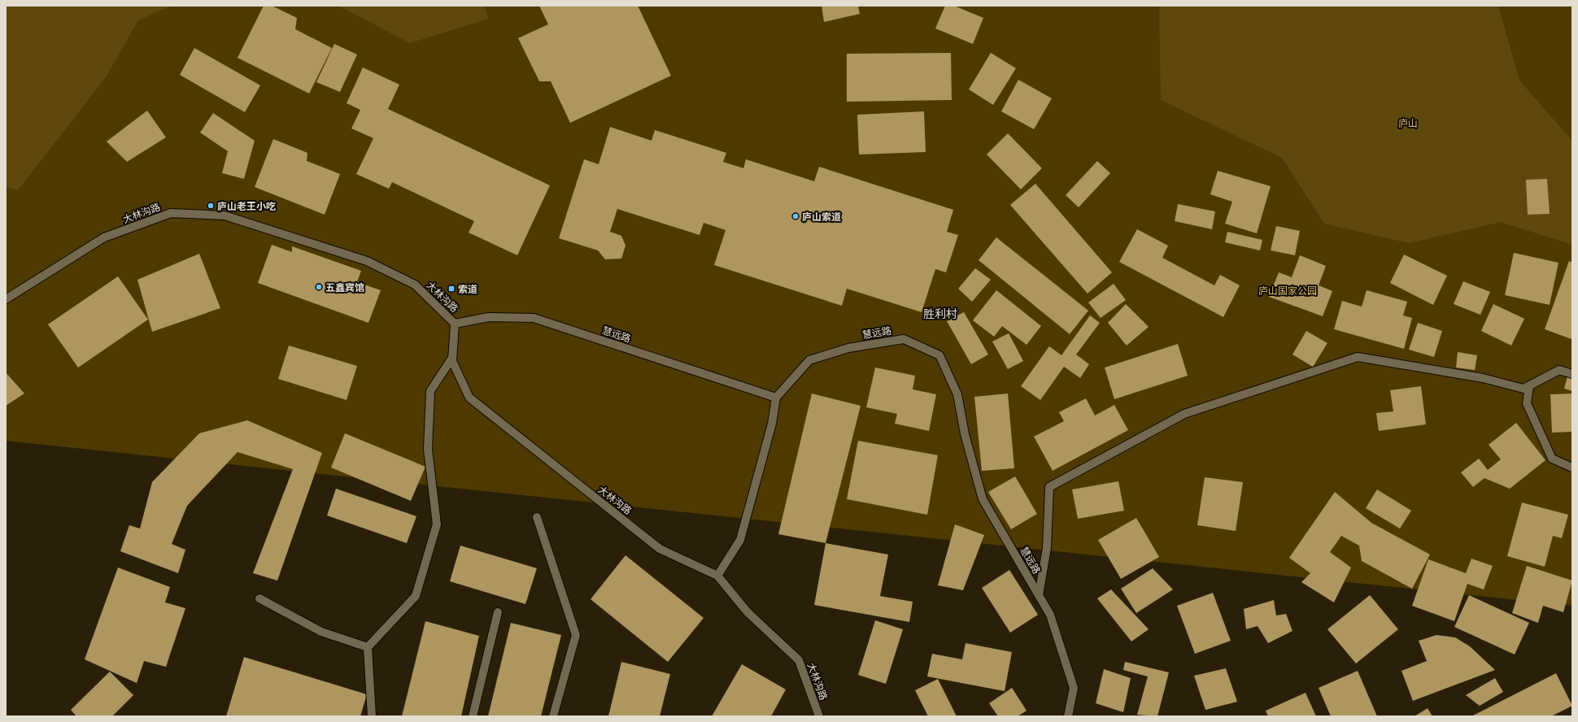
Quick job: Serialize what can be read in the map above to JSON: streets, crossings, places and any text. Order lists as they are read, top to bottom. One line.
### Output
{"streets":{"street":["大林沟路","慧远路"]},"crossings":[["大林沟路","慧远路"]],"districts":["胜利村"],"parks":["庐山","庐山国家公园"],"places":{"other":["庐山老王小吃","庐山索道","五鑫宾馆"],"transit":["索道"]}}
